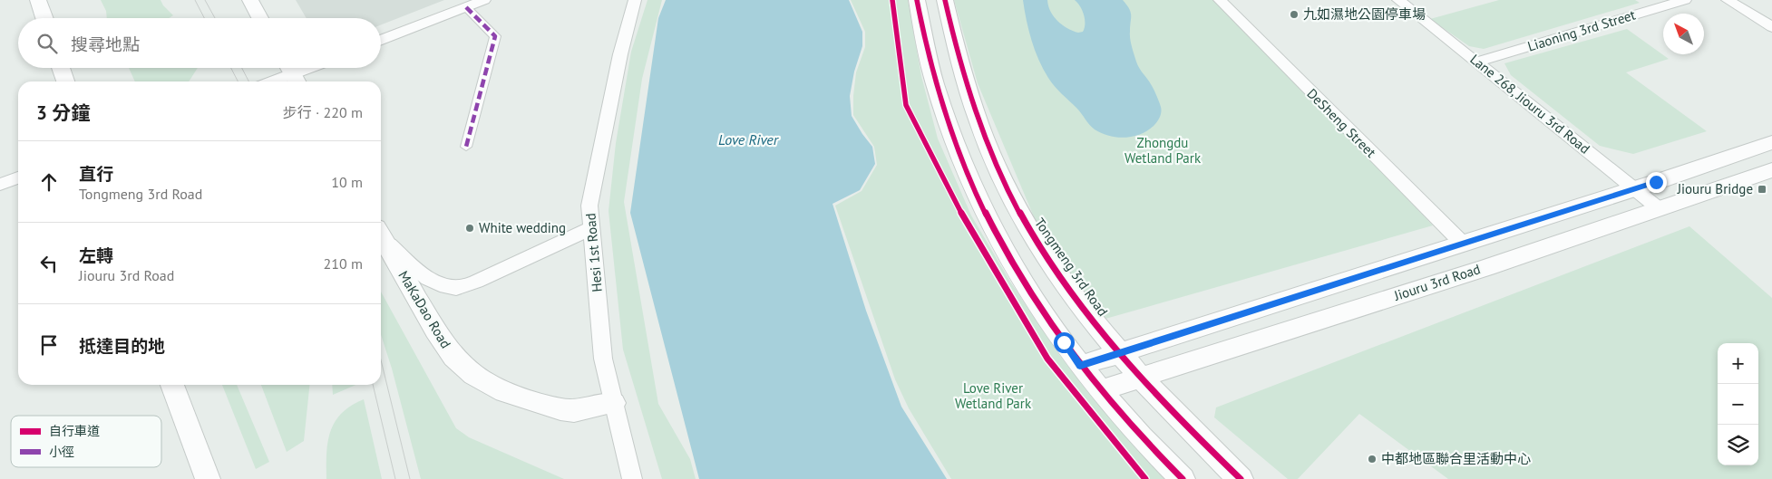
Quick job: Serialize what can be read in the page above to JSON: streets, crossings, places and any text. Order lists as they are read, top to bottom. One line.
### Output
{"streets":{"street":["Liaoning 3rd Street","Lane 268, Jiouru 3rd Road","DeSheng Street","Hesi 1st Road","Tongmeng 3rd Road","Jiouru 3rd Road","MaKaDao Road"]},"crossings":[["Liaoning 3rd Street","Lane 268, Jiouru 3rd Road"],["Lane 268, Jiouru 3rd Road","Jiouru 3rd Road"],["DeSheng Street","Jiouru 3rd Road"],["Hesi 1st Road","MaKaDao Road"],["Tongmeng 3rd Road","Jiouru 3rd Road"]],"water":["Love River"],"parks":["Zhongdu Wetland Park","Love River Wetland Park"],"places":{"other":["九如濕地公園停車場","White wedding","中都地區聯合里活動中心"],"transit":["Jiouru Bridge"]},"legend":["自行車道","小徑"],"north":"top left","page":{"search":"搜尋地點","heading":["3 分鐘","步行 · 220 m"],"list":[["直行","Tongmeng 3rd Road","10 m"],["左轉","Jiouru 3rd Road","210 m"],"抵達目的地"],"map_buttons":["+","−"]}}
